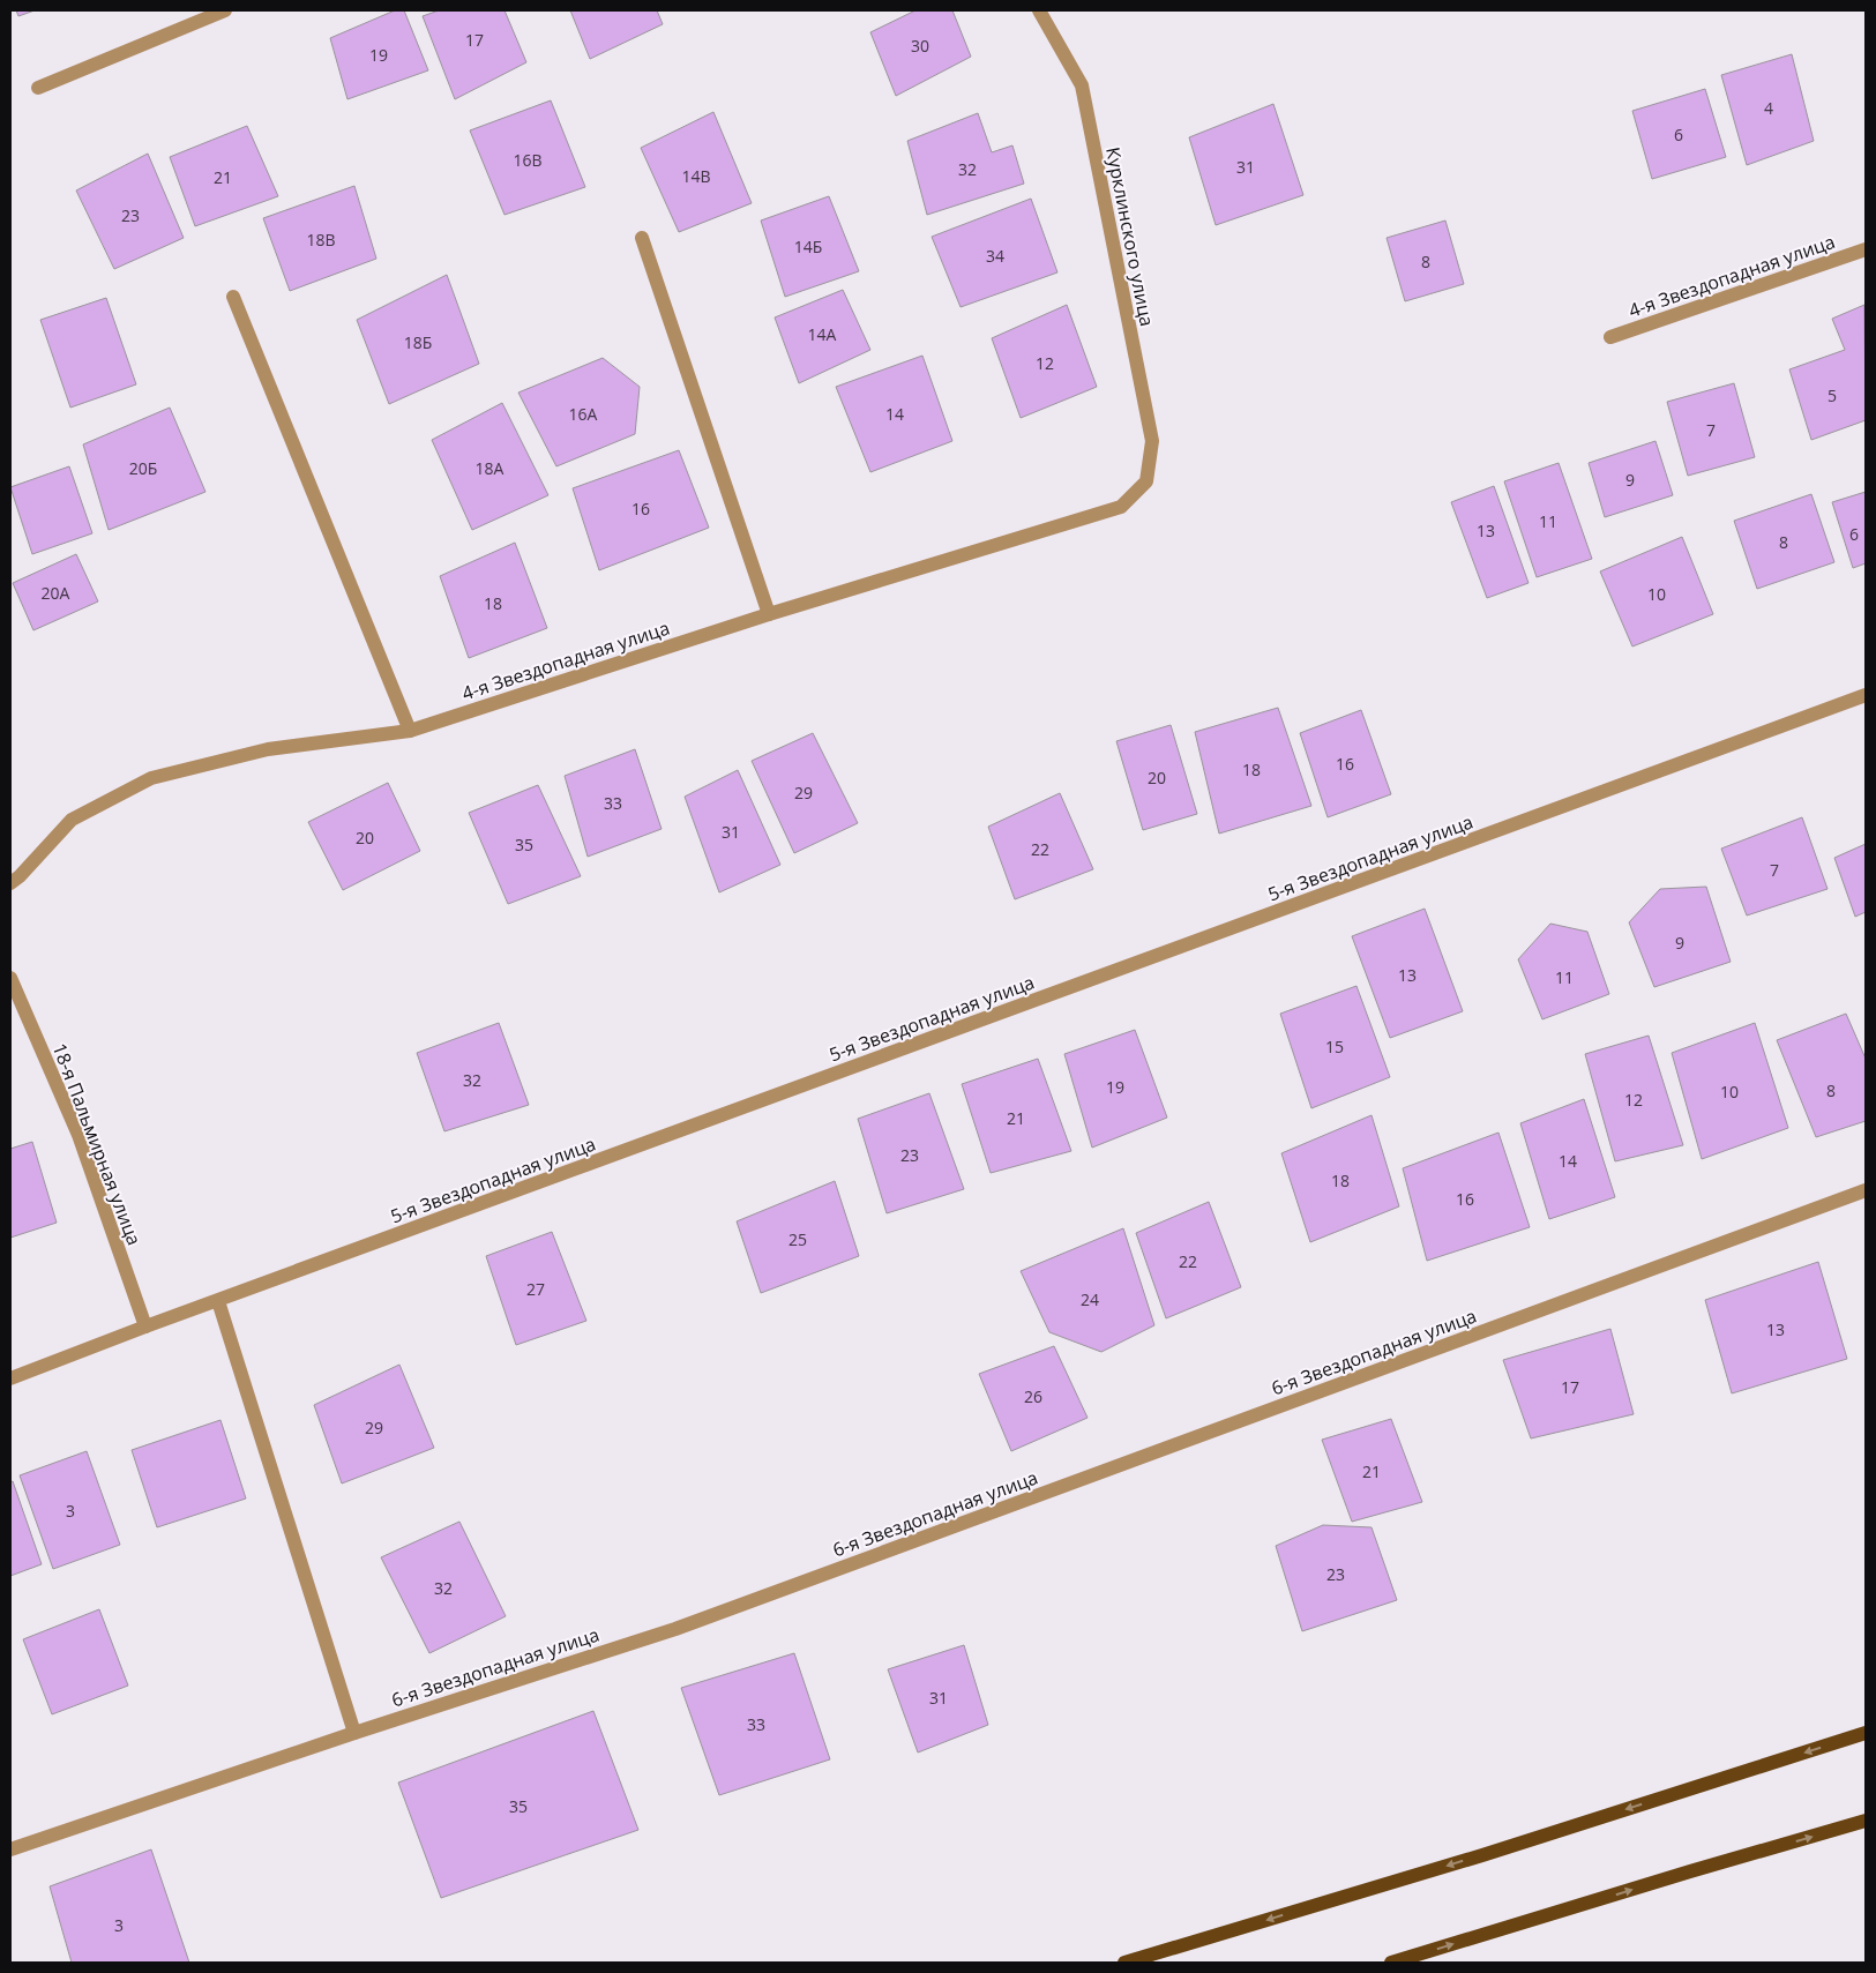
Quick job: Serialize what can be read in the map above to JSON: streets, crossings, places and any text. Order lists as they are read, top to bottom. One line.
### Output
{"streets":{"street":["Курклинского улица","4-я Звездопадная улица","5-я Звездопадная улица","18-я Пальмирная улица","6-я Звездопадная улица"]},"crossings":[["Курклинского улица","4-я Звездопадная улица"],["5-я Звездопадная улица","18-я Пальмирная улица"]],"house_numbers":["17","30","19","4","6","16В","31","32","14В","21","23","18В","14Б","34","8","14А","18Б","12","5","16А","14","7","20Б","18А","9","16","11","13","6","8","20А","10","18","16","18","20","29","33","31","20","35","22","7","9","13","11","15","32","19","8","10","12","21","23","14","18","16","25","22","27","24","13","17","26","29","21","3","23","32","31","33","35","3"]}
